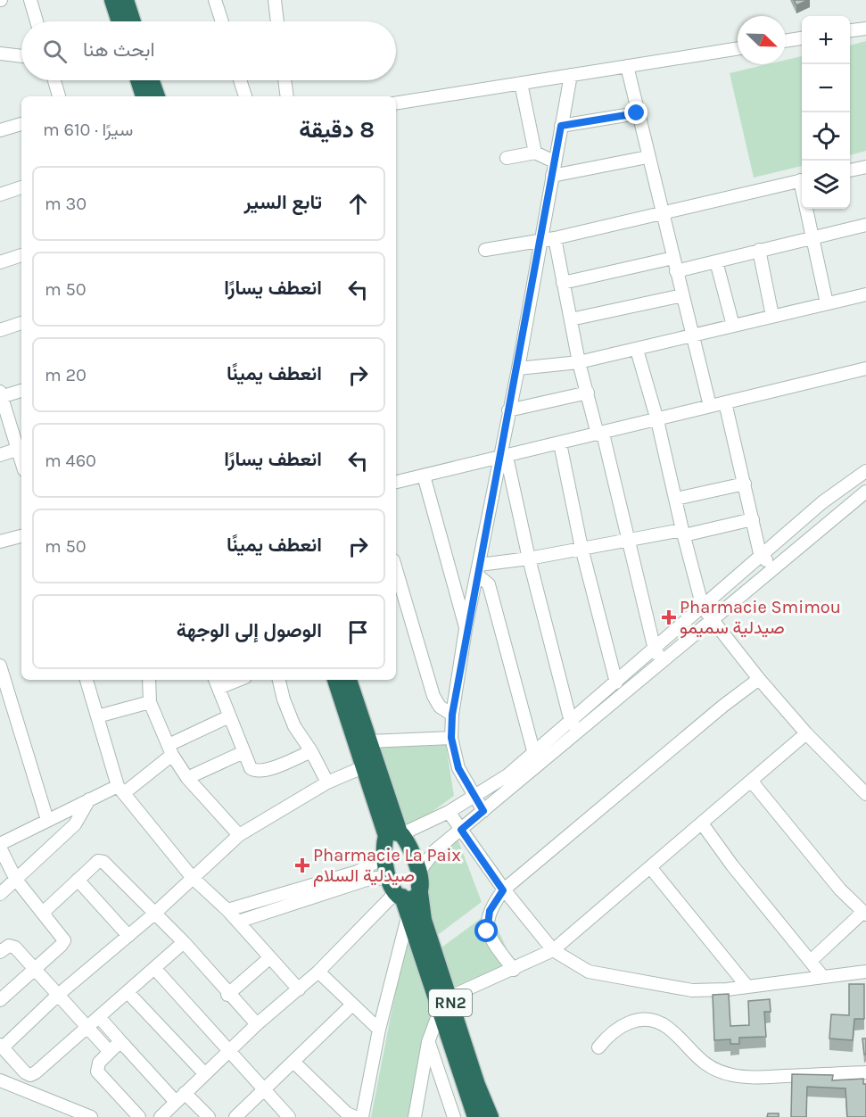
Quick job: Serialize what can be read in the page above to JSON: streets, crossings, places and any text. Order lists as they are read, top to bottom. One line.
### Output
{"streets":{"highway":["RN2"]},"places":{"health":["Pharmacie Smimou صيدلية سميمو","Pharmacie La Paix صيدلية السلام"]},"north":"bottom right","page":{"map_buttons":["+","−"],"search":"ابحث هنا","heading":["8 دقيقة","سيرًا · 610 m"],"list":[["تابع السير","30 m"],["انعطف يسارًا","50 m"],["انعطف يمينًا","20 m"],["انعطف يسارًا","460 m"],["انعطف يمينًا","50 m"],"الوصول إلى الوجهة"]}}
